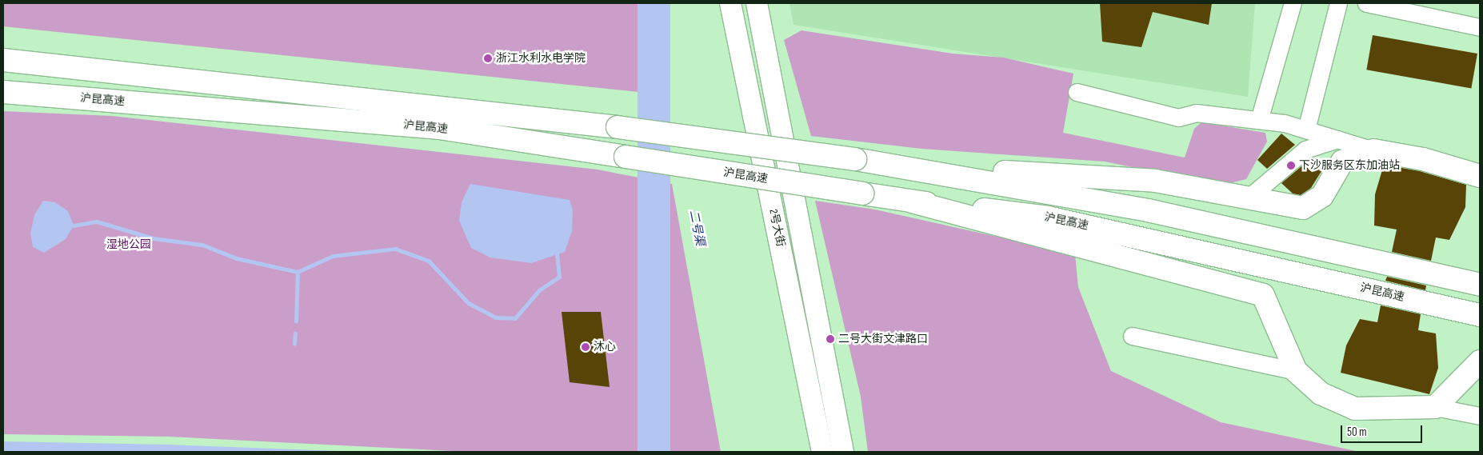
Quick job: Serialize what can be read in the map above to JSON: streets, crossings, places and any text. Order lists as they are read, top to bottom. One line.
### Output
{"streets":{"highway":["沪昆高速"],"main road":["2号大街"]},"water":["二号渠"],"parks":["湿地公园"],"places":["浙江水利水电学院","下沙服务区东加油站","二号大街文津路口","沐心"],"scale_bar":"50 m"}
